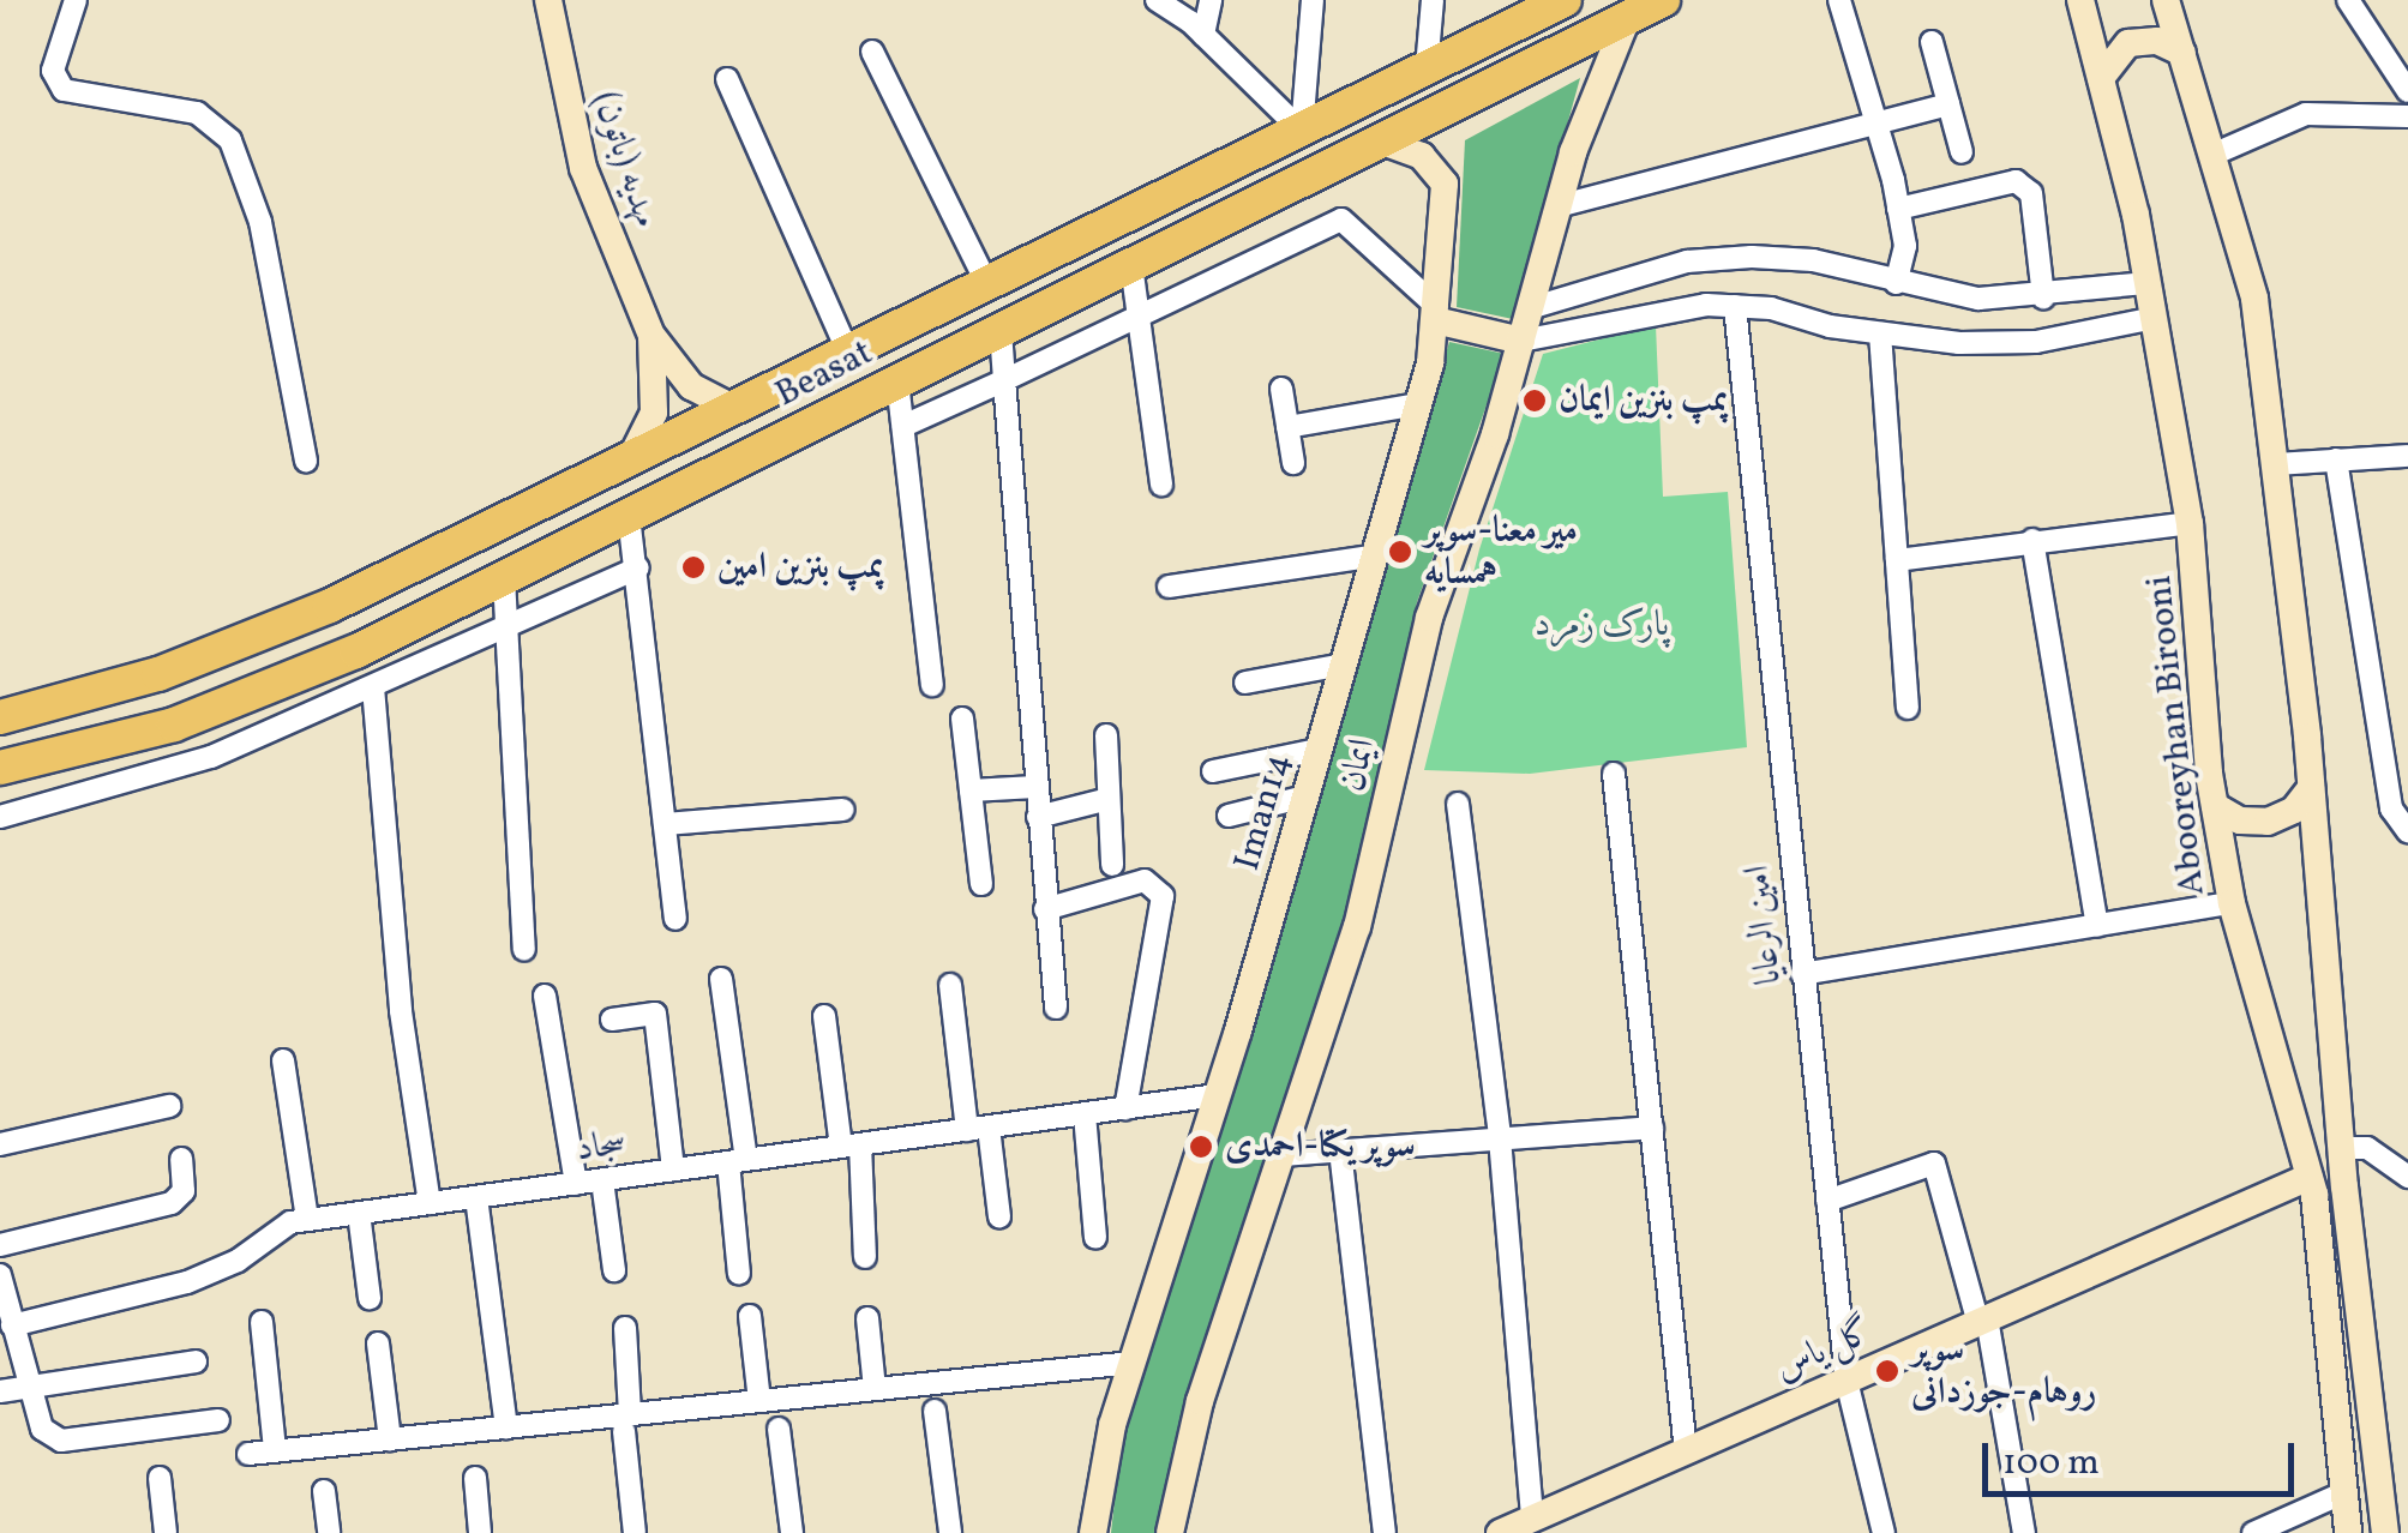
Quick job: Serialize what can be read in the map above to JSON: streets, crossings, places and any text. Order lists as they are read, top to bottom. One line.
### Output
{"streets":{"main road":["مهدیه (باتون)","Beasat","Abooreyhan Birooni","ایمان","Iman14","گل یاس"],"street":["امین الرعایا","سجاد"]},"crossings":[["مهدیه (باتون)","Beasat"],["Beasat","ایمان"],["Beasat","Iman14"],["Abooreyhan Birooni","گل یاس"],["Iman14","سجاد"],["امین الرعایا","گل یاس"]],"parks":["پارک زمرد"],"places":["پمپ بنزین ایمان","میر معنا-سوپر همسایه","پمپ بنزین امین","سوپر یکتا-احمدی","سوپر روهام-جوزدانی"],"scale_bar":"100 m"}
